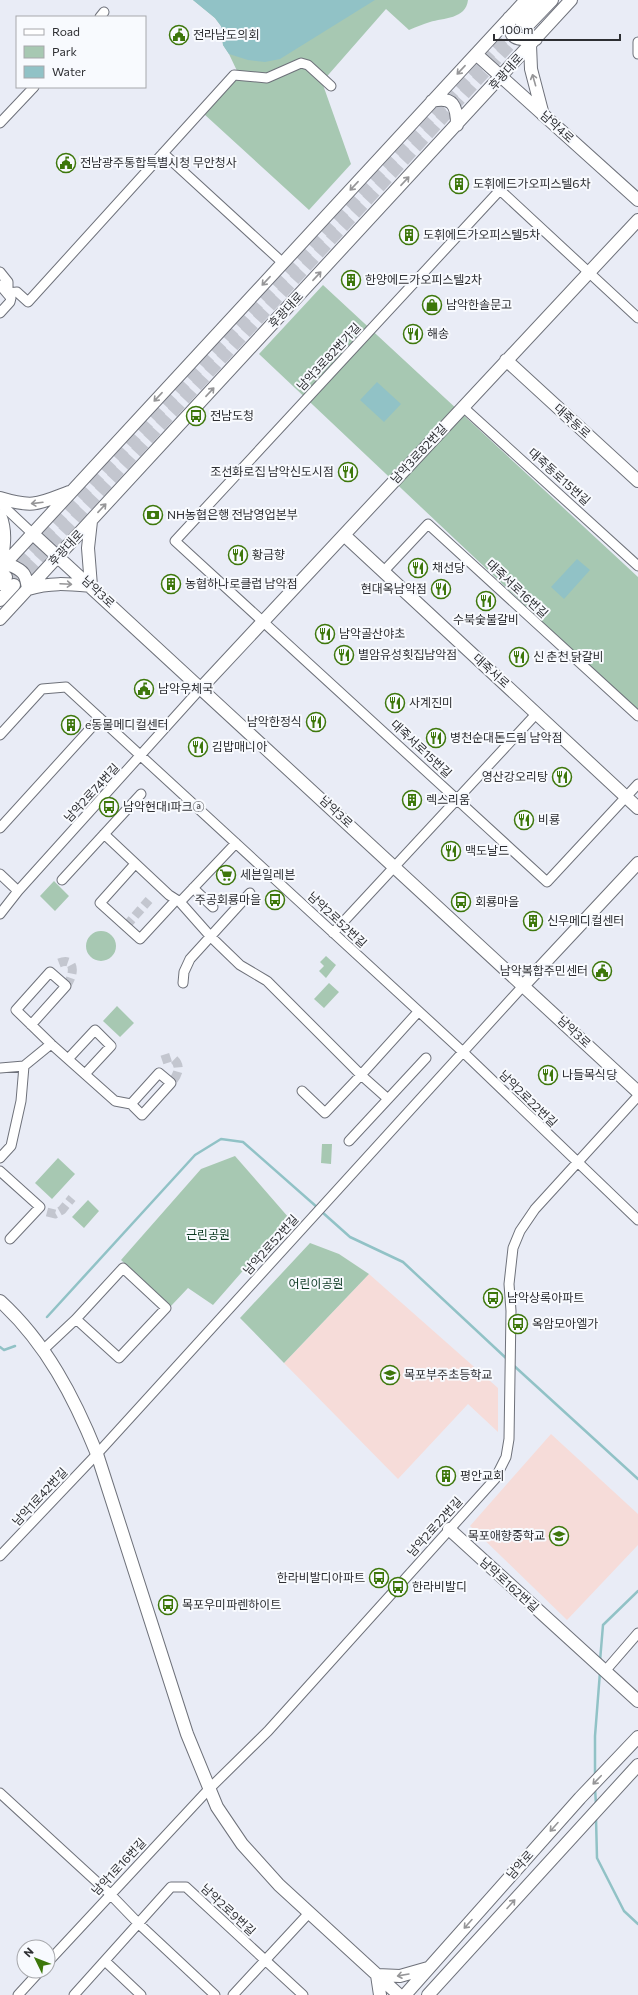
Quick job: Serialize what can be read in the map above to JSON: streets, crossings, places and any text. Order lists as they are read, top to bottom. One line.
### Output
{"streets":{"street":["후광대로","남악4로","남악3로82번가길","대죽동로","남악3로82번길","대죽동로15번길","대죽서로16번길","남악3로","대죽서로","대죽서로15번길","남악2로74번길","남악2로52번길","남악2로22번길","남악1로42번길","남악로162번길","남악로","남악1로16번길","남악2로9번길"]},"crossings":[["후광대로","남악4로"],["후광대로","남악3로"],["남악3로82번가길","남악3로82번길"],["남악3로82번가길","대죽서로15번길"],["대죽동로","남악3로82번길"],["남악3로82번길","대죽동로15번길"],["남악3로82번길","남악3로"],["남악3로82번길","대죽서로"],["남악3로82번길","대죽서로15번길"],["남악3로82번길","남악2로74번길"],["대죽서로16번길","대죽서로"],["남악3로","남악2로74번길"],["남악3로","남악2로52번길"],["대죽서로","대죽서로15번길"],["남악2로74번길","남악2로52번길"],["남악2로52번길","남악2로22번길"],["남악2로52번길","남악1로42번길"],["남악2로22번길","남악로162번길"],["남악2로22번길","남악1로16번길"]],"parks":["근린공원","어린이공원"],"places":{"public building":["전라남도의회","전남광주통합특별시청 무안청사","남악우체국","남악복합주민센터"],"building":["도휘에드가오피스텔6차","도휘에드가오피스텔5차","한양에드가오피스텔2차","농협하나로클럽 남악점","e동물메디컬센터","렉스리움","신우메디컬센터","평안교회"],"shop":["남악한솔문고"],"restaurant":["해송","조선화로집 남악신도시점","황금향","채선당","현대옥남악점","수북숯불갈비","남악골산야초","별암유성횟집남악점","신 춘천 닭갈비","사계진미","남악한정식","병천순대돈드림 남악점","김밥매니아","영산강오리탕","비룡","맥도날드","나들목식당"],"bus stop":["전남도청","남악현대I파크ⓐ","주공회룡마을","회룡마을","남악상록아파트","옥암모아엘가","한라비발디아파트","한라비발디","목포우미파렌하이트"],"bank":["NH농협은행 전남영업본부"],"supermarket":["세븐일레븐"],"school or university":["목포부주초등학교","목포애향중학교"]},"legend":["Road","Park","Water"],"scale_bar":"100 m","north":"top left"}
